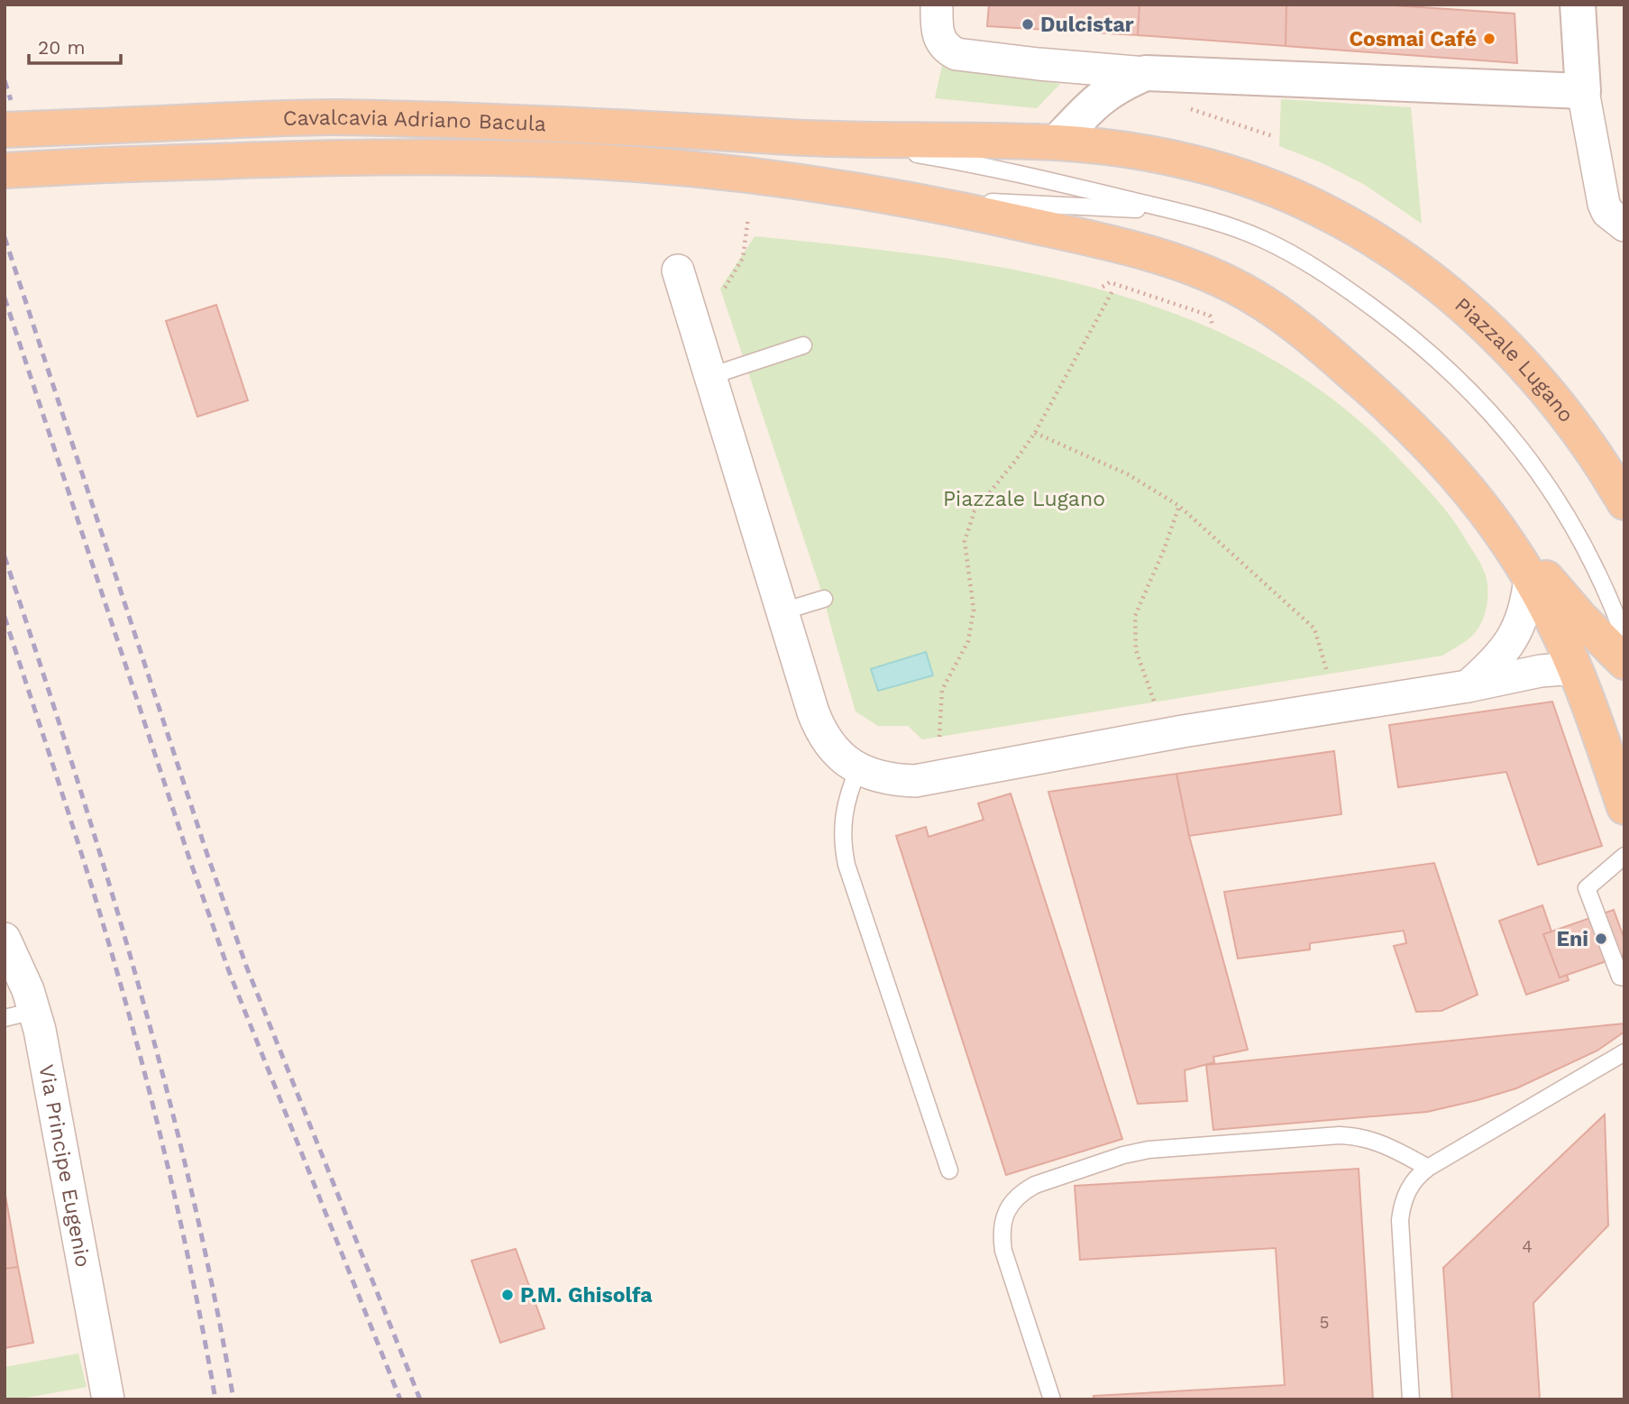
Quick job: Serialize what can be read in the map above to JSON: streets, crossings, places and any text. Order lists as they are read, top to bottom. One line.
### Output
{"streets":{"main road":["Cavalcavia Adriano Bacula","Piazzale Lugano"],"street":["Via Principe Eugenio"]},"crossings":[["Cavalcavia Adriano Bacula","Piazzale Lugano"]],"parks":["Piazzale Lugano"],"places":["Dulcistar","Cosmai Café","Eni","P.M. Ghisolfa"],"house_numbers":["4","5"],"scale_bar":"20 m"}
